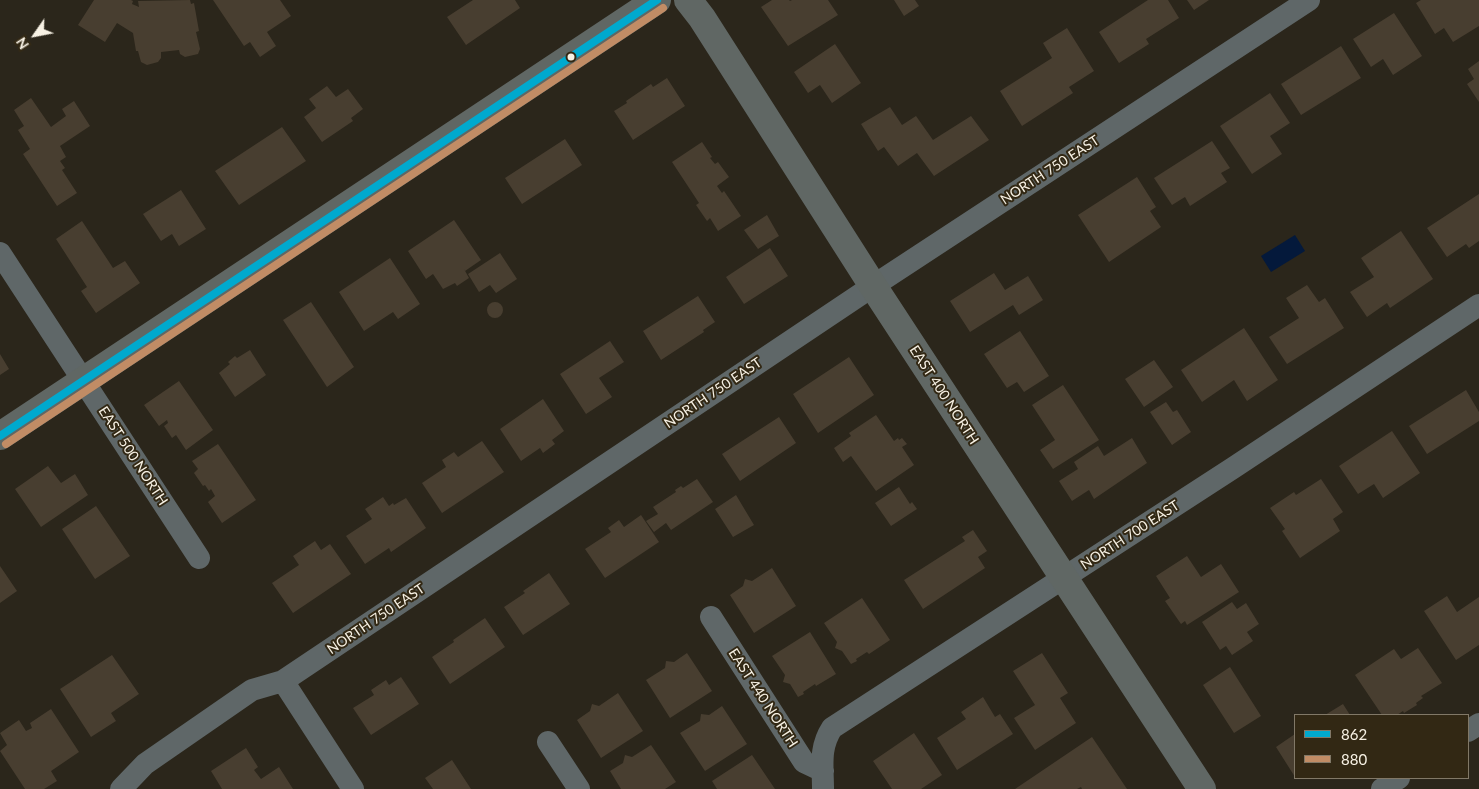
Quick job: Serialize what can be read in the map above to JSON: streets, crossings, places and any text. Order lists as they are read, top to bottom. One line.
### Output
{"streets":{"main road":["EAST 400 NORTH"],"street":["NORTH 750 EAST","EAST 500 NORTH","NORTH 700 EAST","EAST 440 NORTH"]},"crossings":[["NORTH 750 EAST","EAST 400 NORTH"],["EAST 400 NORTH","NORTH 700 EAST"],["NORTH 700 EAST","EAST 440 NORTH"]],"lines":["transit line 862","transit line 880"],"legend":["862","880"],"north":"bottom left"}
